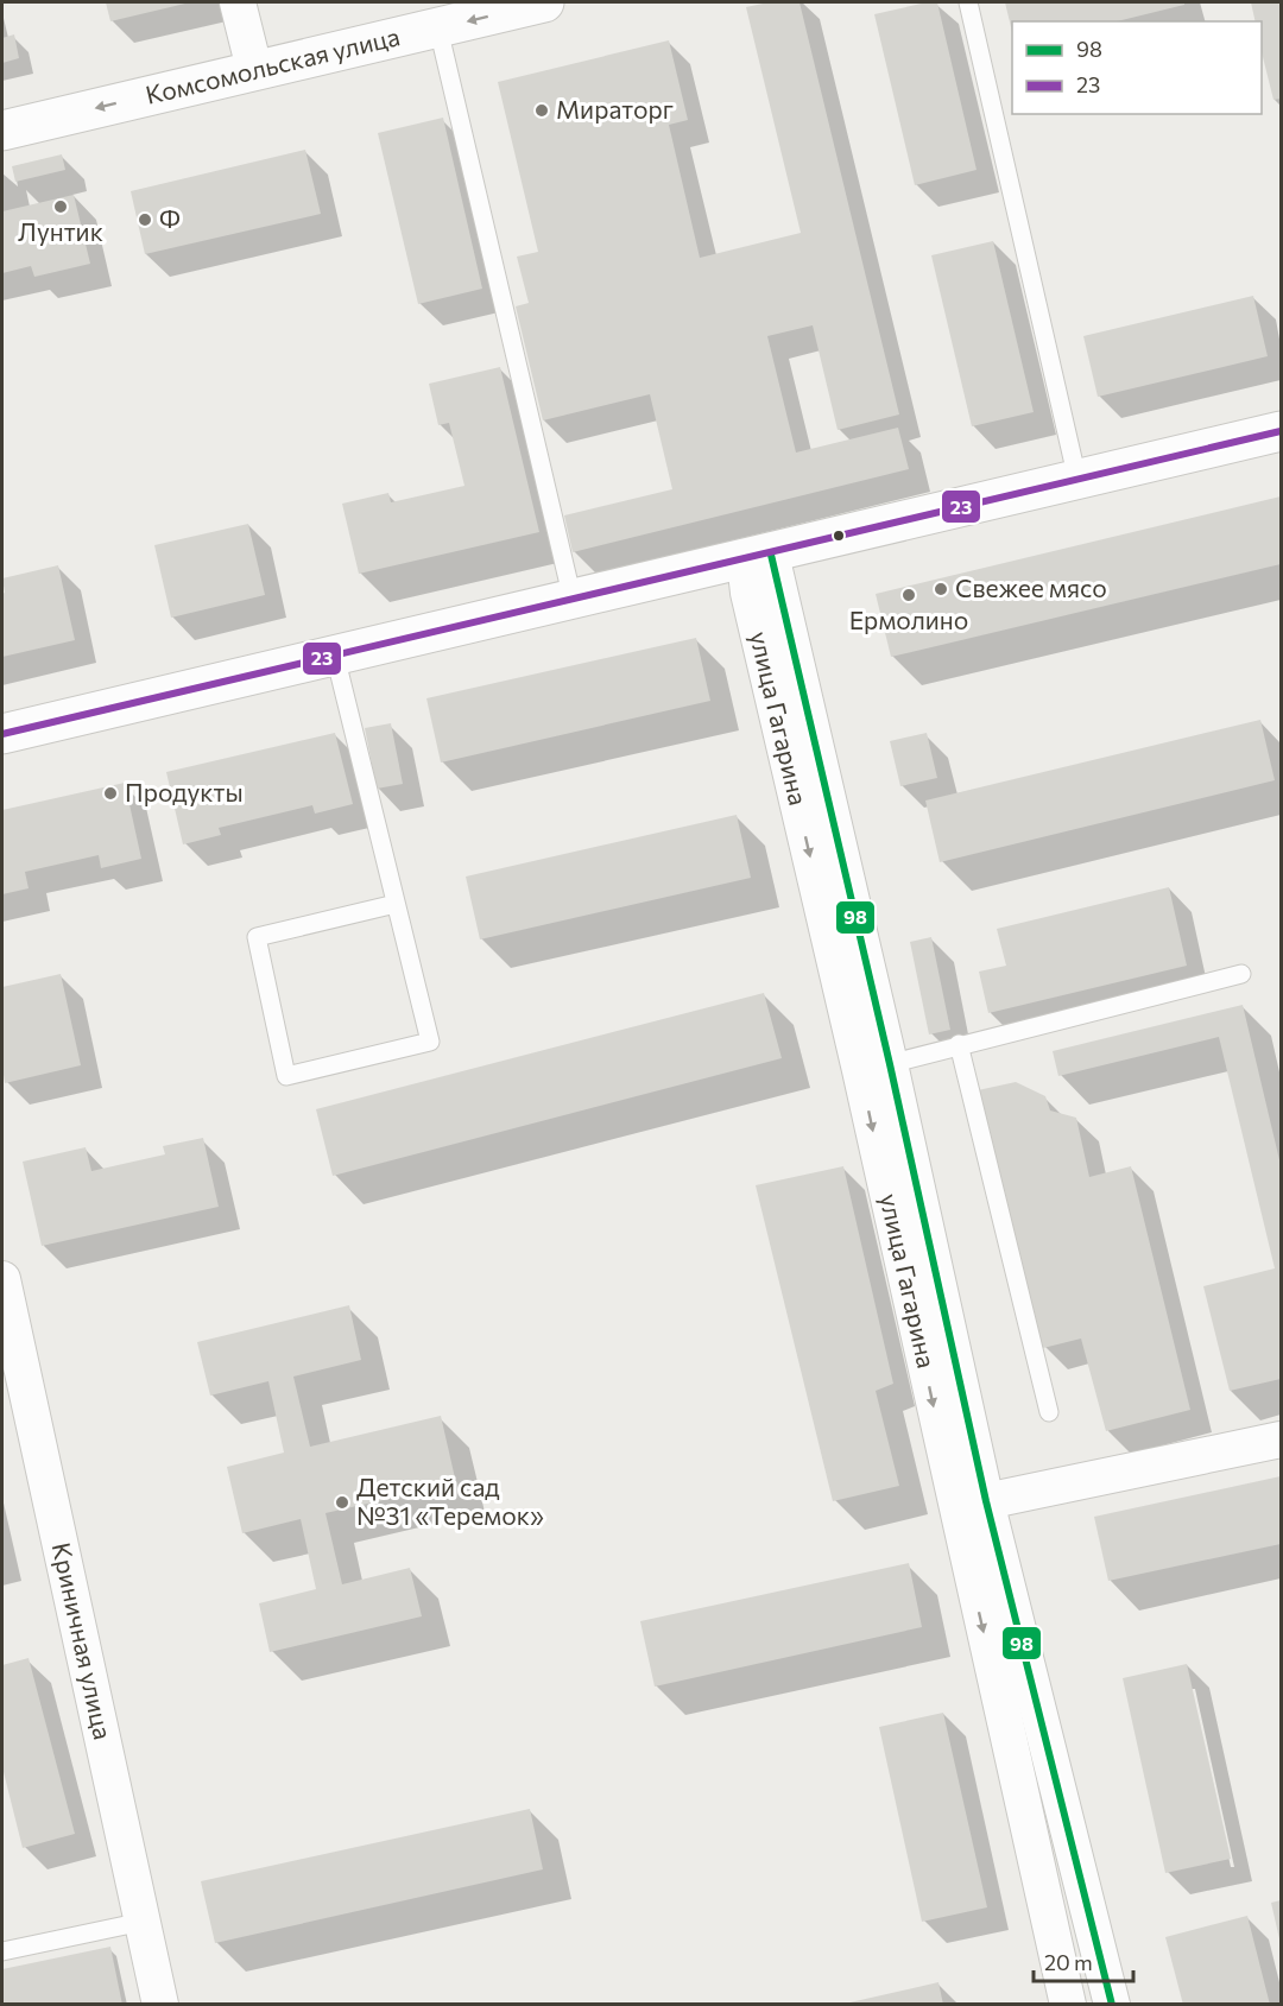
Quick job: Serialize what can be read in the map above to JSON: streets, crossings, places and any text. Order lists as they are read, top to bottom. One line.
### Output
{"streets":{"street":["Комсомольская улица","улица Гагарина","Криничная улица"]},"one_way":["Комсомольская улица"],"places":["Мираторг","Лунтик","Ф","Свежее мясо","Ермолино","Продукты","Детский сад №31 «Теремок»"],"lines":["transit line 23","transit line 98"],"legend":["98","23"],"scale_bar":"20 m"}
